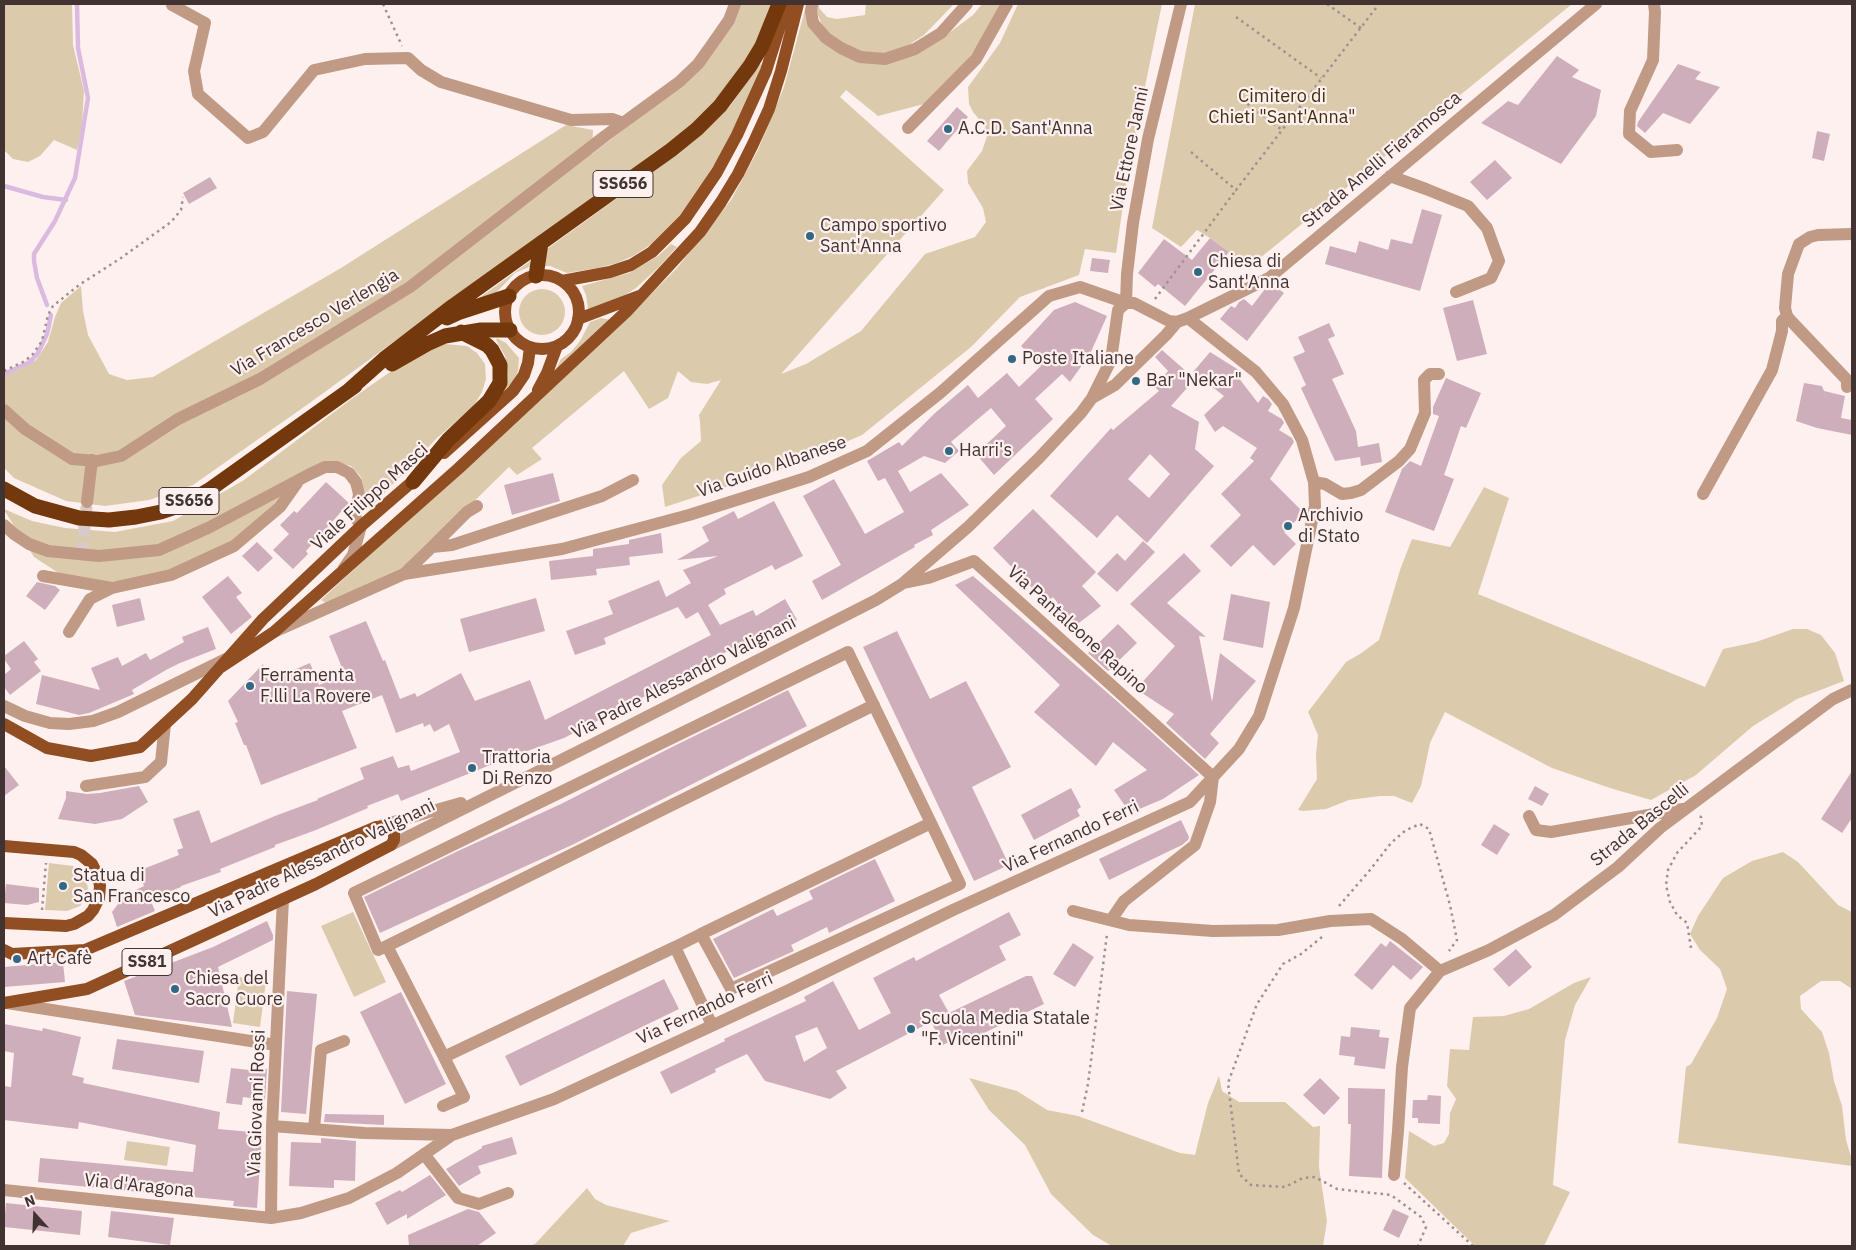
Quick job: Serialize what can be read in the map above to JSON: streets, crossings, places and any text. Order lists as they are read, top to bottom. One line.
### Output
{"streets":{"highway":["SS656"],"main road":["Viale Filippo Masci","Via Padre Alessandro Valignani","SS81"],"street":["Via Ettore Janni","Strada Anelli Fieramosca","Via Francesco Verlengia","Via Guido Albanese","Via Pantaleone Rapino","Strada Bascelli","Via Fernando Ferri","Via Giovanni Rossi","Via d'Aragona"]},"crossings":[["Via Ettore Janni","Via Guido Albanese"],["Via Ettore Janni","Via Padre Alessandro Valignani"],["Strada Anelli Fieramosca","Via Guido Albanese"],["Strada Anelli Fieramosca","Via Fernando Ferri"],["SS656","Viale Filippo Masci"],["Via Guido Albanese","Viale Filippo Masci"],["Via Guido Albanese","Via Padre Alessandro Valignani"],["Via Guido Albanese","Via Fernando Ferri"],["Via Pantaleone Rapino","Via Padre Alessandro Valignani"],["Via Pantaleone Rapino","Via Fernando Ferri"],["Via Padre Alessandro Valignani","Via Giovanni Rossi"],["Via Fernando Ferri","Via Giovanni Rossi"],["Via Fernando Ferri","Via d'Aragona"],["Via Giovanni Rossi","Via d'Aragona"]],"parks":["Cimitero di Chieti \"Sant'Anna\""],"places":["A.C.D. Sant'Anna","Campo sportivo Sant'Anna","Chiesa di Sant'Anna","Poste Italiane","Bar \"Nekar\"","Harri's","Archivio di Stato","Ferramenta F.lli La Rovere","Trattoria Di Renzo","Statua di San Francesco","Art Cafè","Chiesa del Sacro Cuore","Scuola Media Statale \"F. Vicentini\""],"north":"top"}
